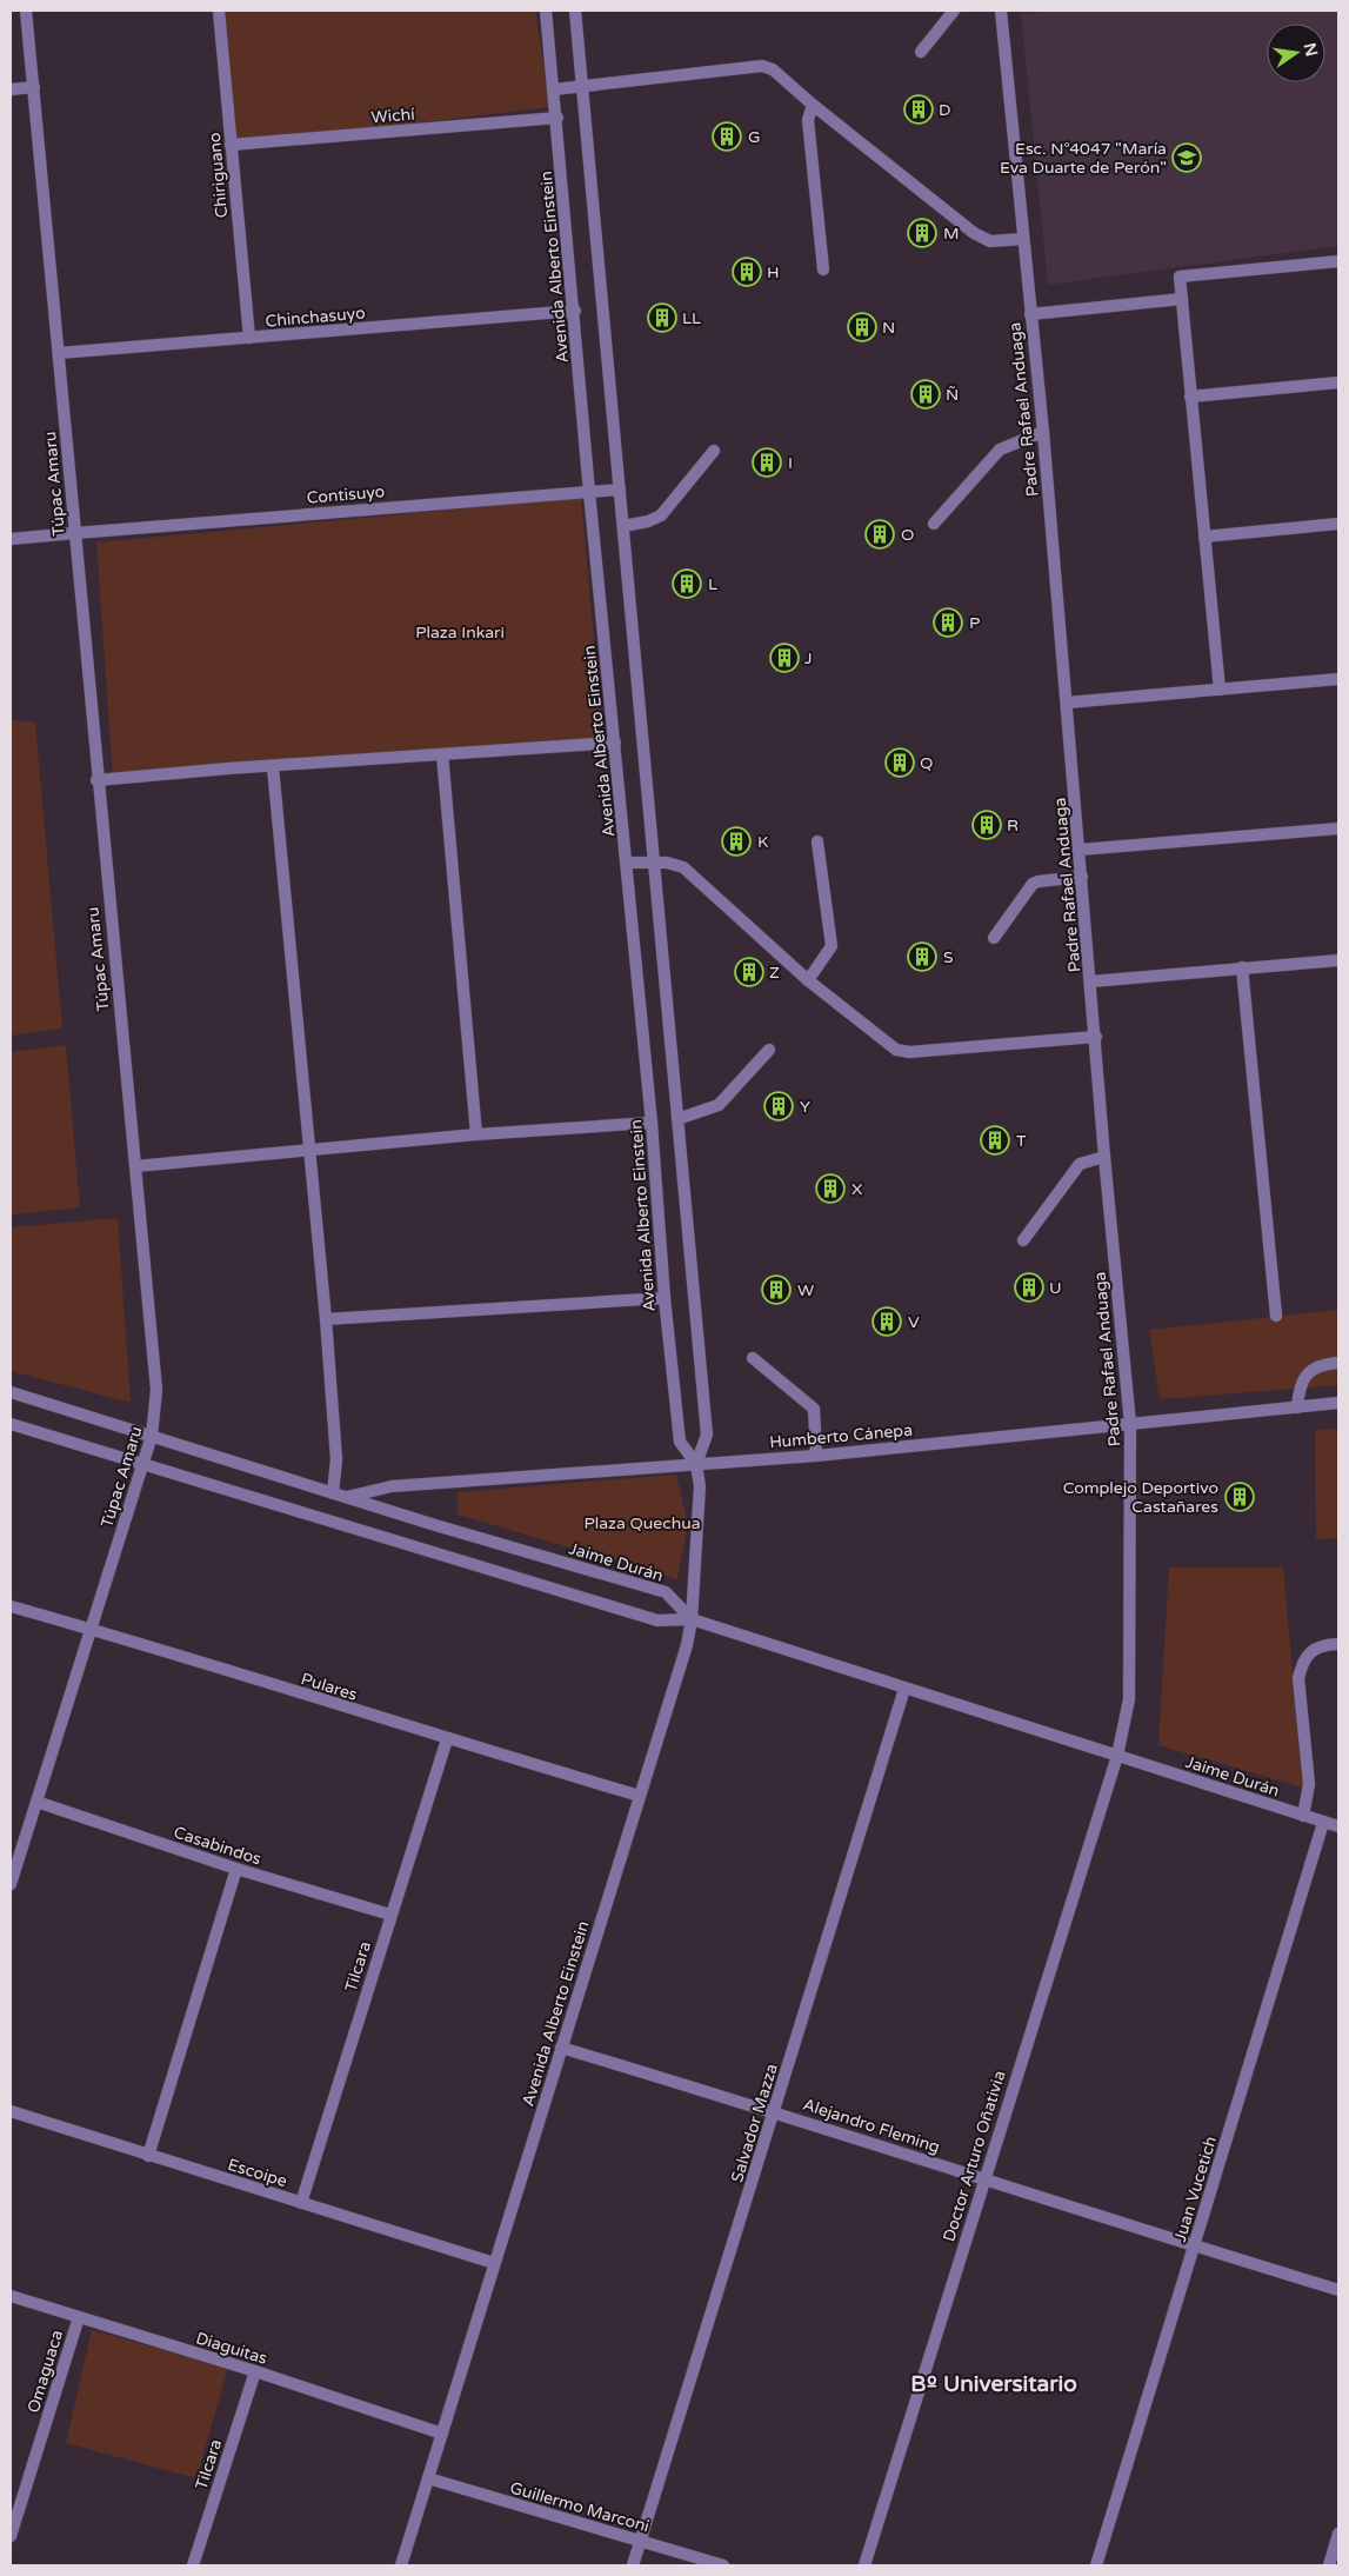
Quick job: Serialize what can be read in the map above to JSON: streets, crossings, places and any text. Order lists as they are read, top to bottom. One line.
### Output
{"streets":{"street":["Wichí","Chiriguano","Avenida Alberto Einstein","Chinchasuyo","Padre Rafael Anduaga","Túpac Amaru","Contisuyo","Humberto Cánepa","Jaime Durán","Pulares","Casabindos","Tilcara","Salvador Mazza","Alejandro Fleming","Doctor Arturo Oñativia","Escoipe","Juan Vucetich","Diaguitas","Omaguaca","Guillermo Marconi"]},"crossings":[["Wichí","Chiriguano"],["Wichí","Avenida Alberto Einstein"],["Chiriguano","Chinchasuyo"],["Avenida Alberto Einstein","Chinchasuyo"],["Avenida Alberto Einstein","Contisuyo"],["Avenida Alberto Einstein","Humberto Cánepa"],["Avenida Alberto Einstein","Jaime Durán"],["Avenida Alberto Einstein","Pulares"],["Avenida Alberto Einstein","Alejandro Fleming"],["Avenida Alberto Einstein","Escoipe"],["Avenida Alberto Einstein","Diaguitas"],["Avenida Alberto Einstein","Guillermo Marconi"],["Chinchasuyo","Túpac Amaru"],["Padre Rafael Anduaga","Humberto Cánepa"],["Padre Rafael Anduaga","Jaime Durán"],["Padre Rafael Anduaga","Doctor Arturo Oñativia"],["Túpac Amaru","Contisuyo"],["Túpac Amaru","Jaime Durán"],["Túpac Amaru","Pulares"],["Túpac Amaru","Casabindos"],["Humberto Cánepa","Jaime Durán"],["Jaime Durán","Salvador Mazza"],["Jaime Durán","Doctor Arturo Oñativia"],["Jaime Durán","Juan Vucetich"],["Pulares","Tilcara"],["Casabindos","Tilcara"],["Tilcara","Escoipe"],["Tilcara","Diaguitas"],["Salvador Mazza","Alejandro Fleming"],["Salvador Mazza","Guillermo Marconi"],["Alejandro Fleming","Doctor Arturo Oñativia"],["Alejandro Fleming","Juan Vucetich"],["Diaguitas","Omaguaca"]],"districts":["Bº Universitario"],"parks":["Plaza Inkari","Plaza Quechua"],"places":{"building":["D","G","M","H","LL","N","Ñ","I","O","L","P","J","Q","R","K","S","Z","Y","T","X","U","W","V","Complejo Deportivo Castañares"],"school or university":["Esc. N°4047 \"María Eva Duarte de Perón\""]},"north":"right"}
